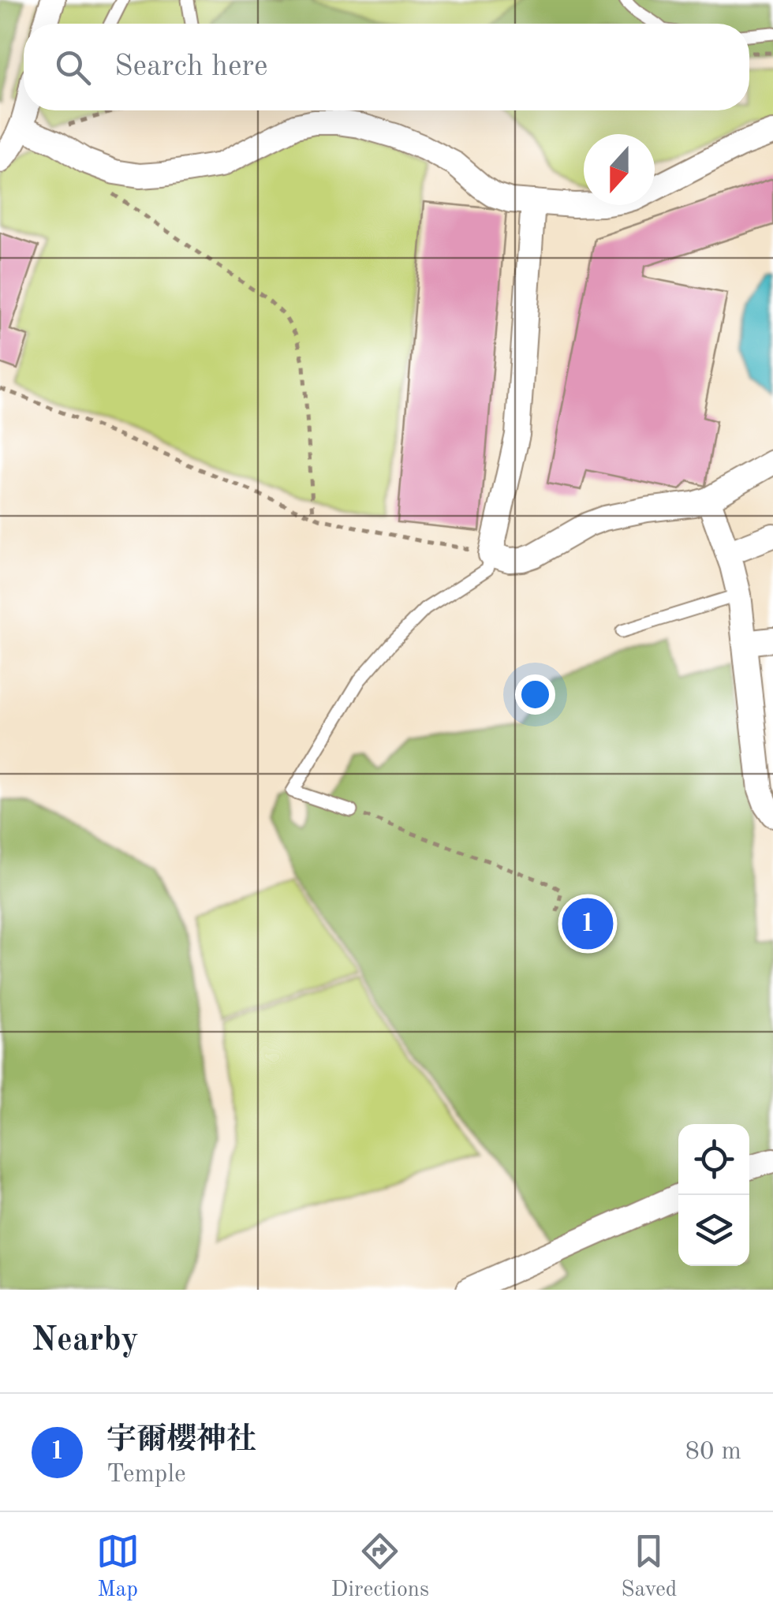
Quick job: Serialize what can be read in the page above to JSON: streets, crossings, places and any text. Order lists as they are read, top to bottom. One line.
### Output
{"north":"bottom","page":{"search":"Search here","pins":"1","heading":"Nearby","list":[{"mark":"1","name":"宇爾櫻神社","note":"Temple","value":"80 m"}],"nav":["Map","Directions","Saved"]}}
